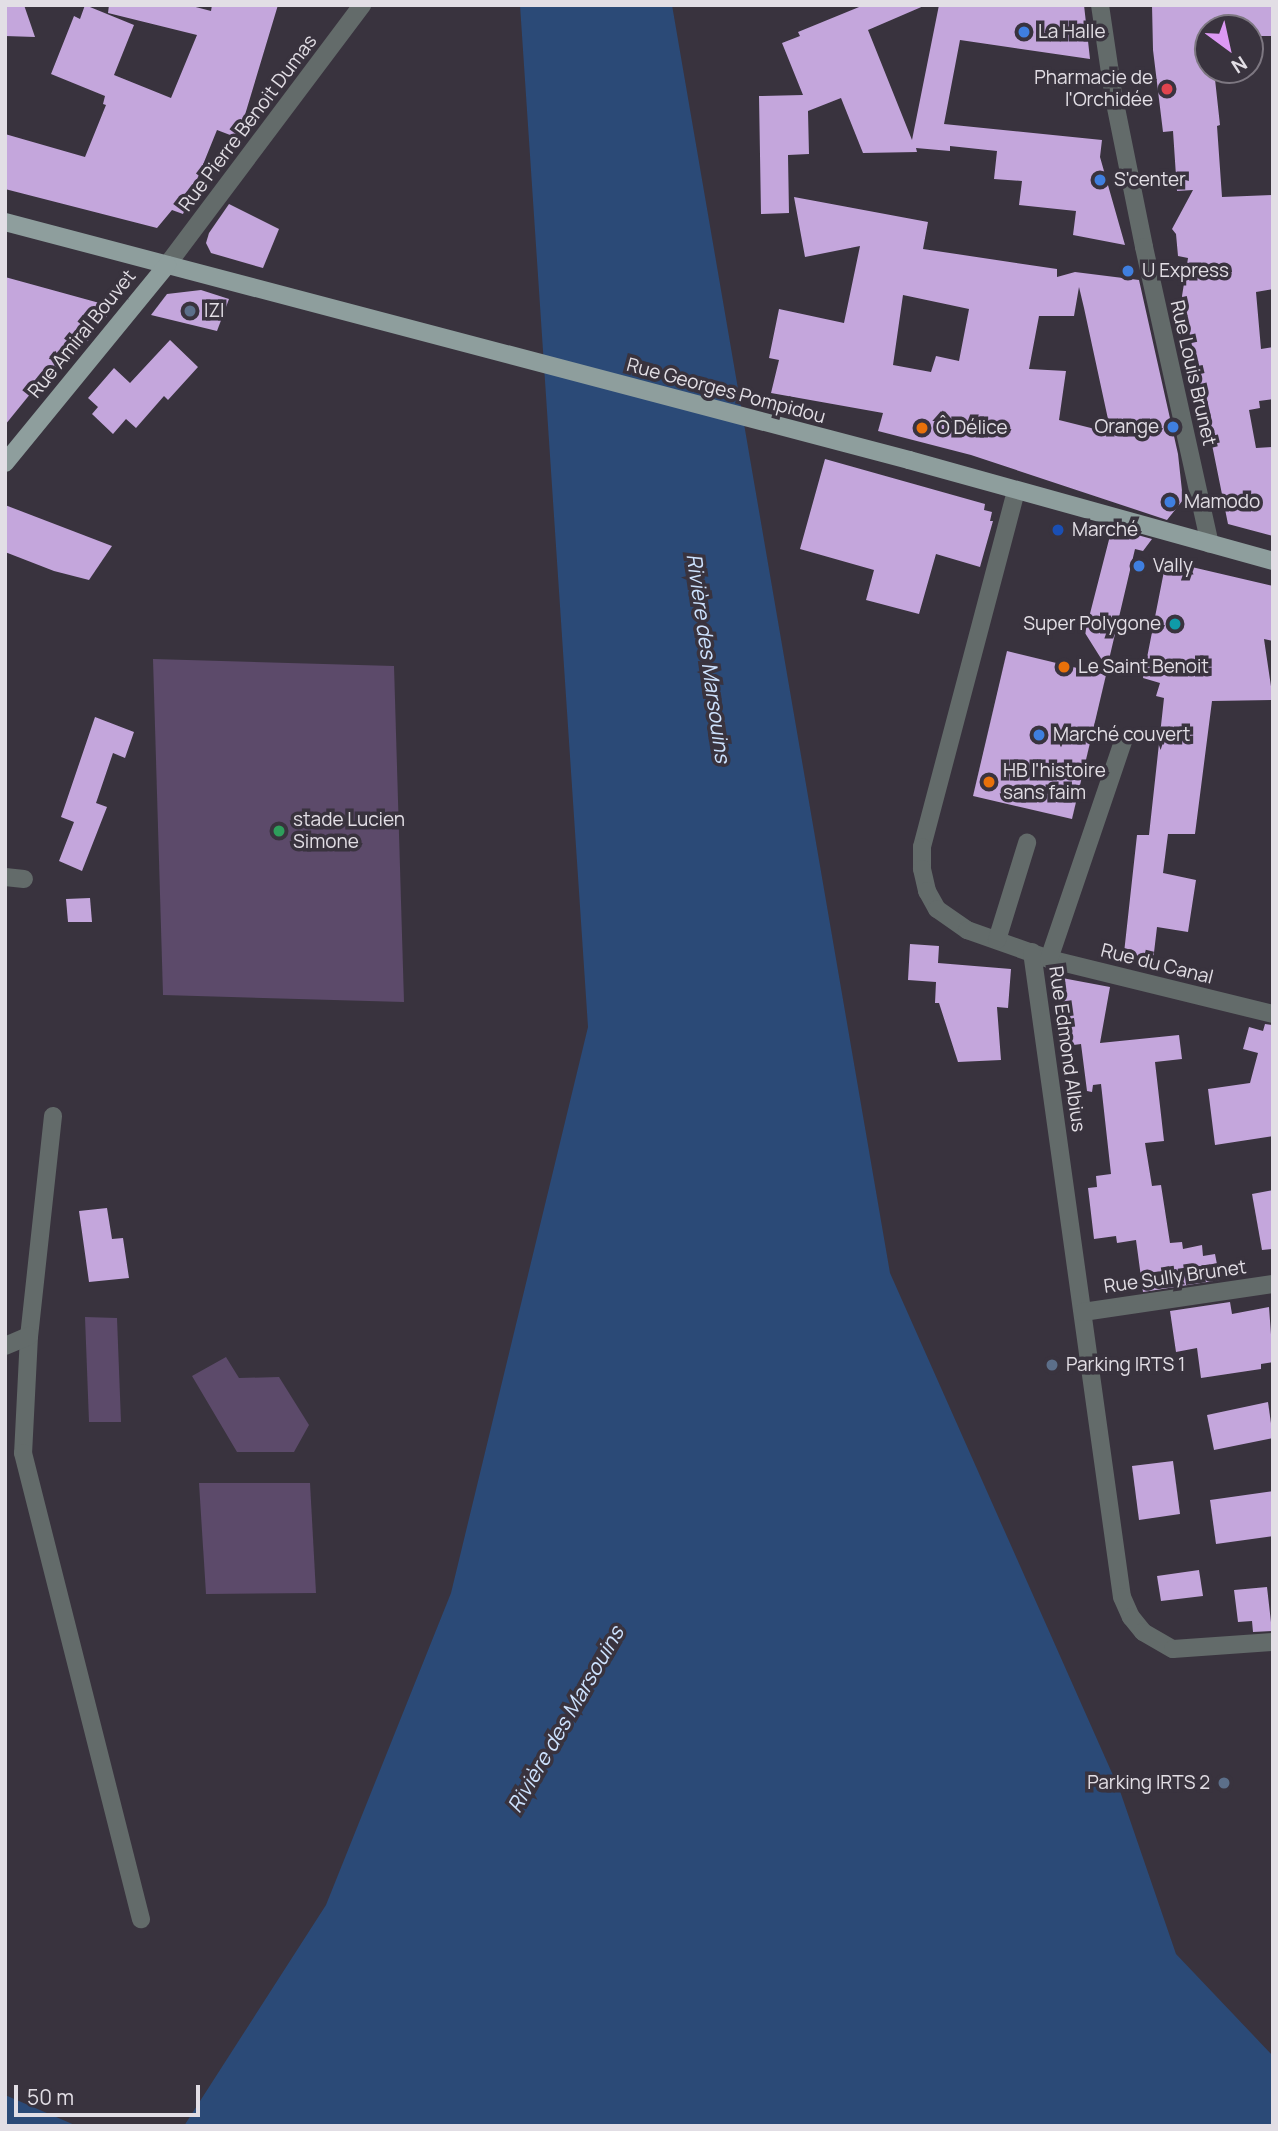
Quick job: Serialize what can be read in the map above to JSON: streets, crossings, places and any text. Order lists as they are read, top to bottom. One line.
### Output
{"streets":{"main road":["Rue Amiral Bouvet","Rue Georges Pompidou"],"street":["Rue Pierre Benoit Dumas","Rue Louis Brunet","Rue du Canal","Rue Edmond Albius","Rue Sully Brunet"]},"crossings":[["Rue Pierre Benoit Dumas","Rue Amiral Bouvet"],["Rue Pierre Benoit Dumas","Rue Georges Pompidou"],["Rue Amiral Bouvet","Rue Georges Pompidou"],["Rue Louis Brunet","Rue Georges Pompidou"],["Rue Georges Pompidou","Rue Edmond Albius"],["Rue du Canal","Rue Edmond Albius"],["Rue Edmond Albius","Rue Sully Brunet"]],"water":["Rivière des Marsouins"],"places":["La Halle","Pharmacie de l'Orchidée","S'center","U Express","IZI","Orange","Ô Délice","Mamodo","Marché","Vally","Super Polygone","Le Saint Benoit","Marché couvert","HB l'histoire sans faim","stade Lucien Simone","Parking IRTS 1","Parking IRTS 2"],"scale_bar":"50 m","north":"bottom right"}
